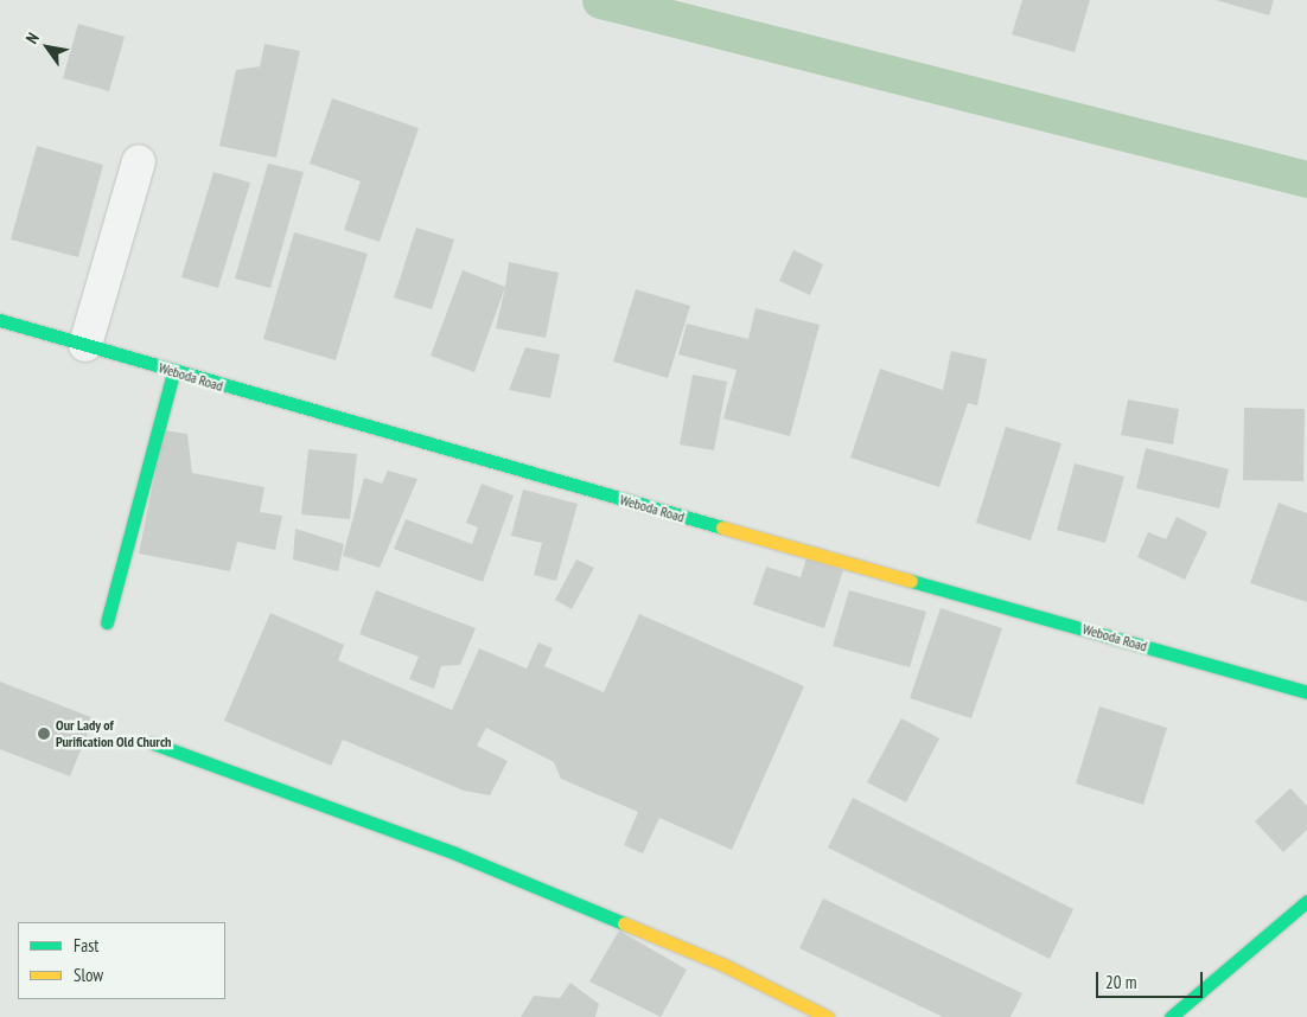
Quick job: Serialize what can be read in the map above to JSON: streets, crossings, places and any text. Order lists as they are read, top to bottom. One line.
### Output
{"streets":{"street":["Weboda Road"]},"places":["Our Lady of Purification Old Church"],"legend":["Fast","Slow"],"scale_bar":"20 m","north":"top left"}
